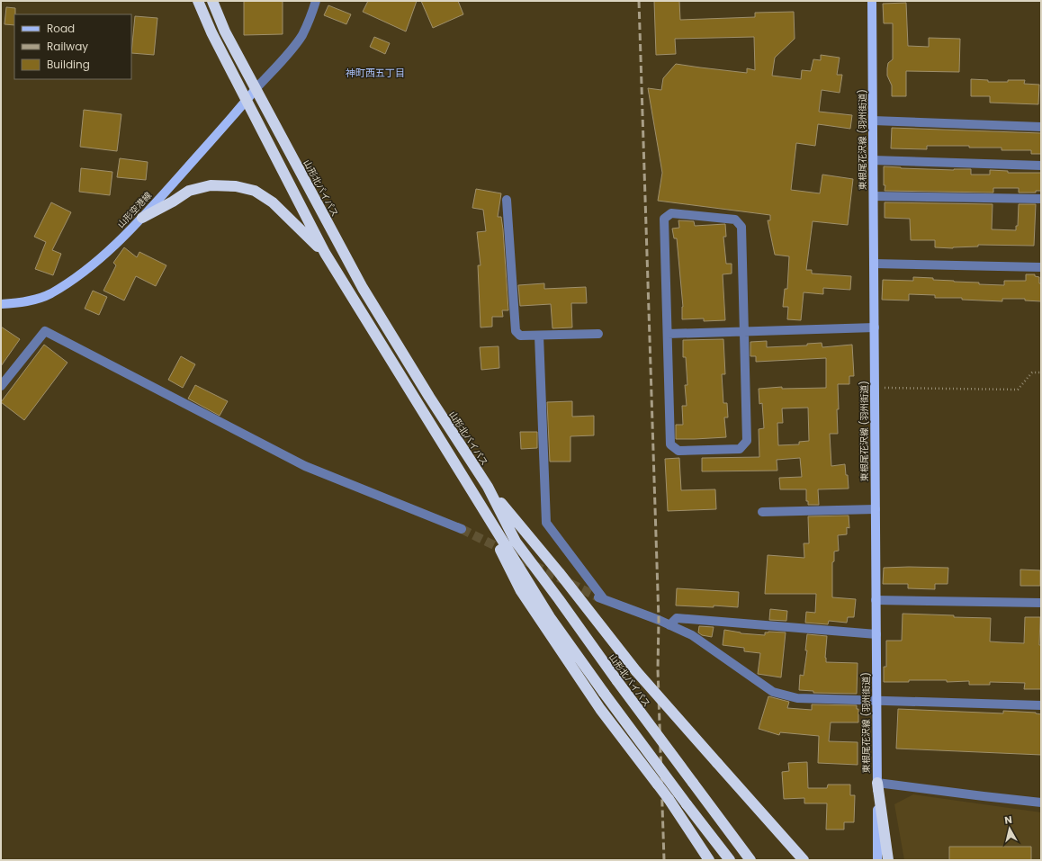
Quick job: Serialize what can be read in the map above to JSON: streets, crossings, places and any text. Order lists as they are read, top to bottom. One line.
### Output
{"streets":{"highway":["山形北バイパス"],"main road":["東根尾花沢線 (羽州街道)","山形空港線"]},"crossings":[["山形北バイパス","山形空港線"]],"districts":["神町西五丁目"],"legend":["Road","Railway","Building"],"north":"top"}
